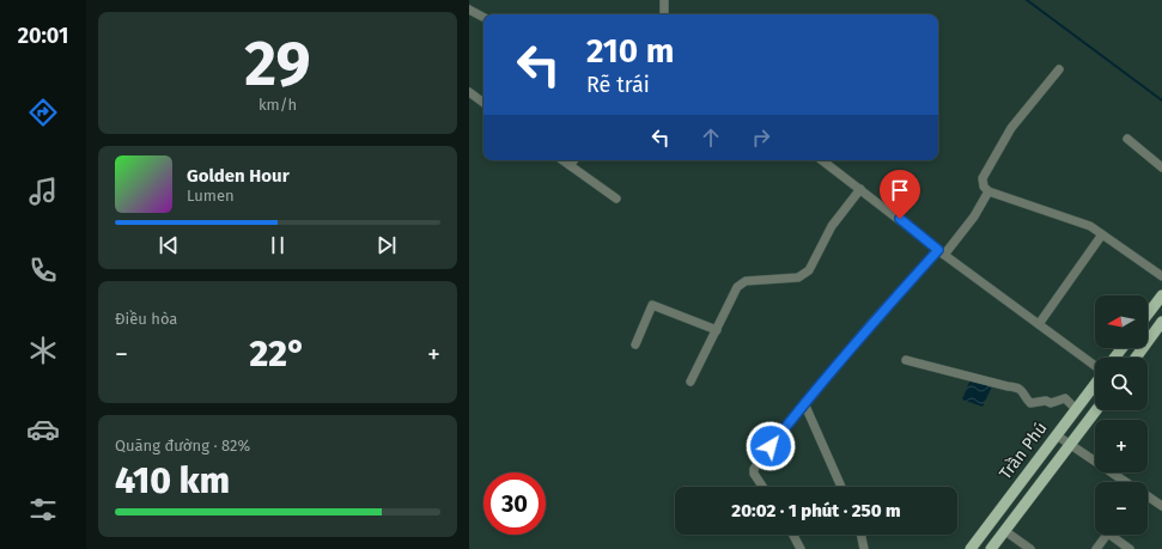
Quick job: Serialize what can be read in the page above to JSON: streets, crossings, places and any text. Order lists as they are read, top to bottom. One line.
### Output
{"streets":{"main road":["Trần Phú"]},"north":"left","page":{"tabs":"20:01","tile":[["29","km/h"],"Điều hòa",["Quãng đường · 82%","410 km"]],"turn":["210 m","Rẽ trái"],"song":["Golden Hour","Lumen"],"map_buttons":["+","−"],"heat":["−","22°","+"],"limit":"30","trip":"20:02 · 1 phút · 250 m"}}
